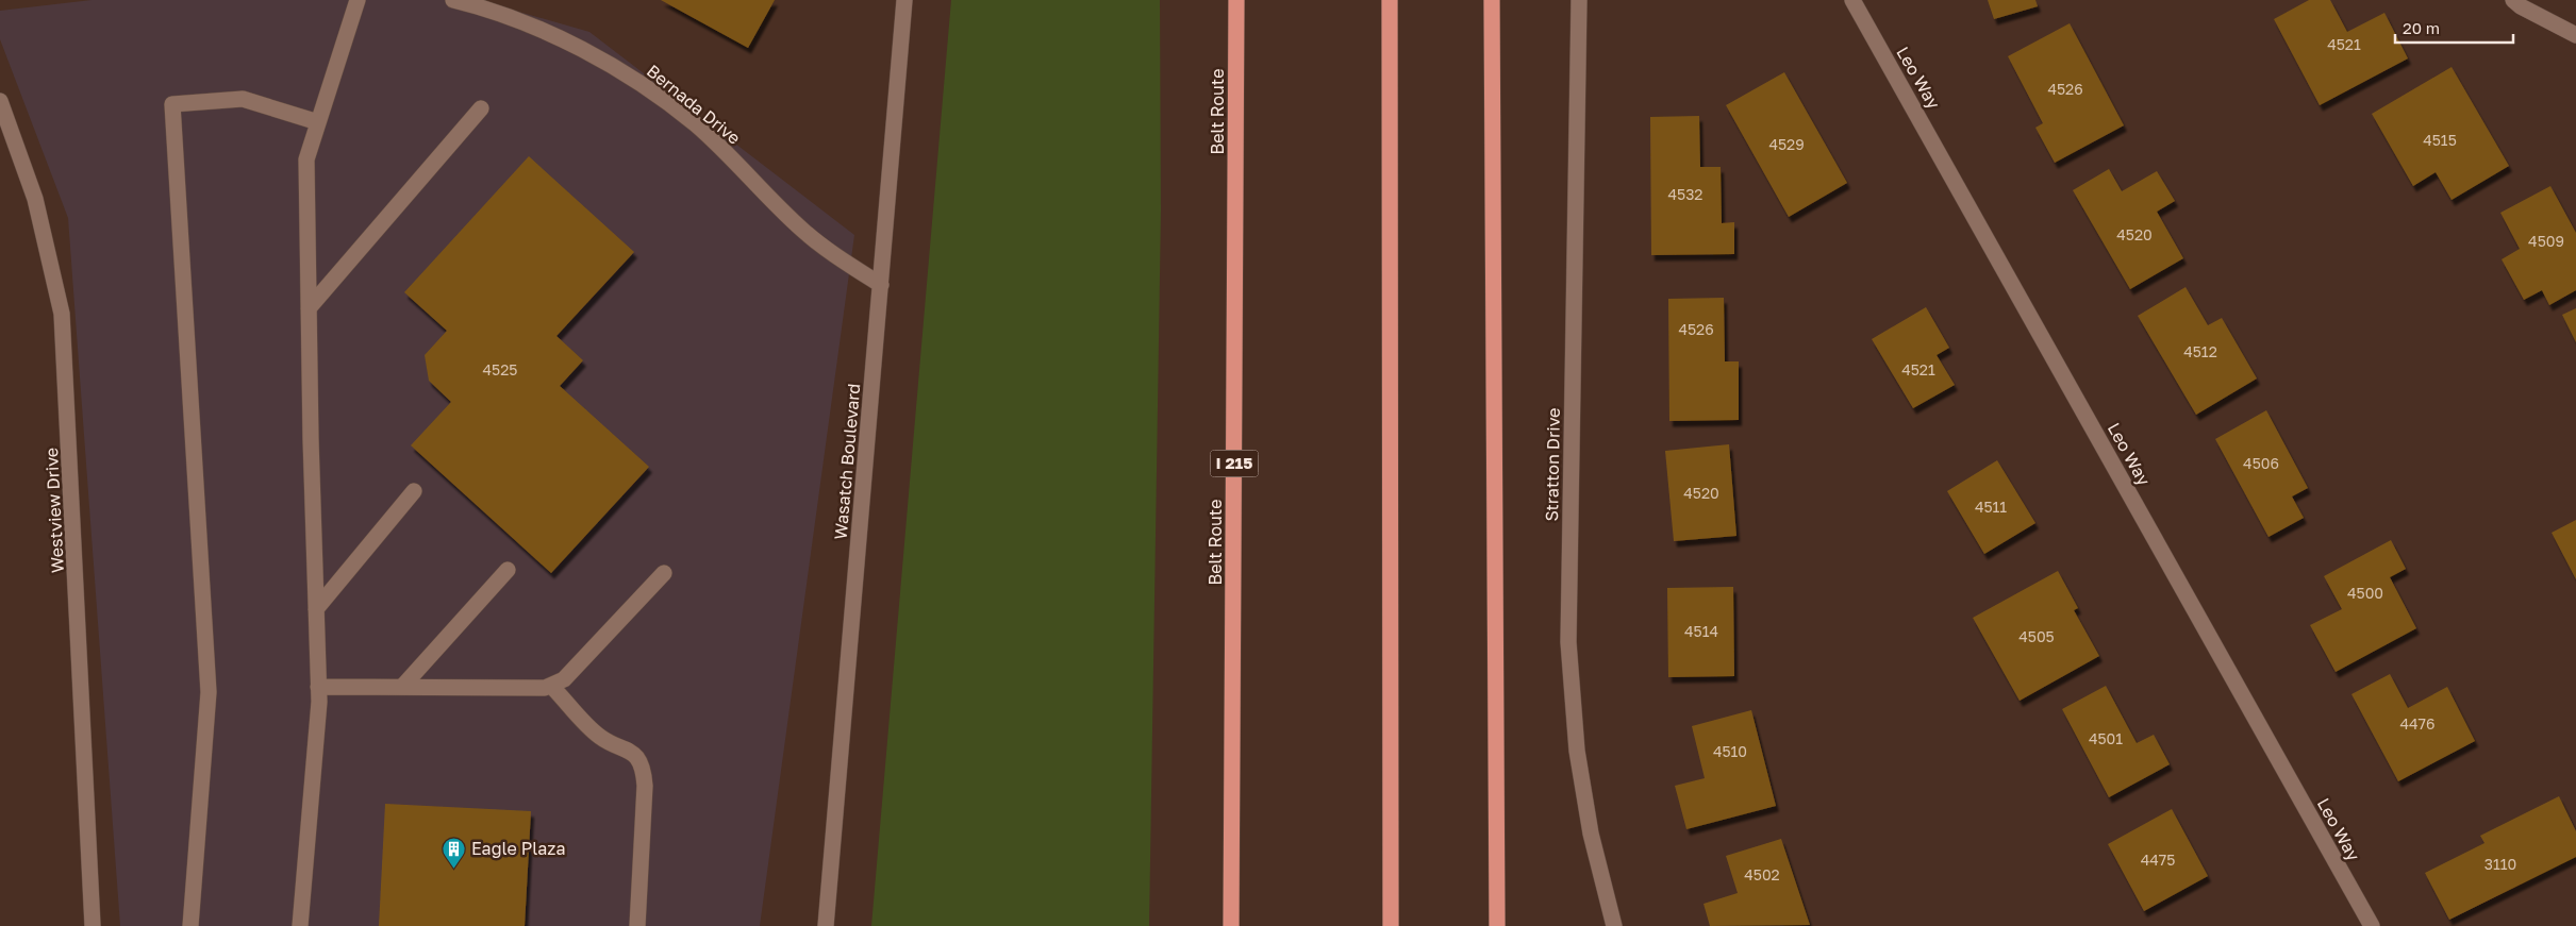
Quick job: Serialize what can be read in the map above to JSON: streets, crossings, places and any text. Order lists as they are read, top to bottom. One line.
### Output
{"streets":{"highway":["Belt Route","I 215"],"street":["Leo Way","Bernada Drive","Wasatch Boulevard","Stratton Drive","Westview Drive"]},"crossings":[["Bernada Drive","Wasatch Boulevard"]],"places":{"building":["Eagle Plaza"]},"house_numbers":["4521","4526","4515","4529","4532","4520","4509","4526","4512","4525","4521","4506","4520","4511","4500","4514","4505","4476","4501","4510","4475","3110","4502"],"scale_bar":"20 m"}
